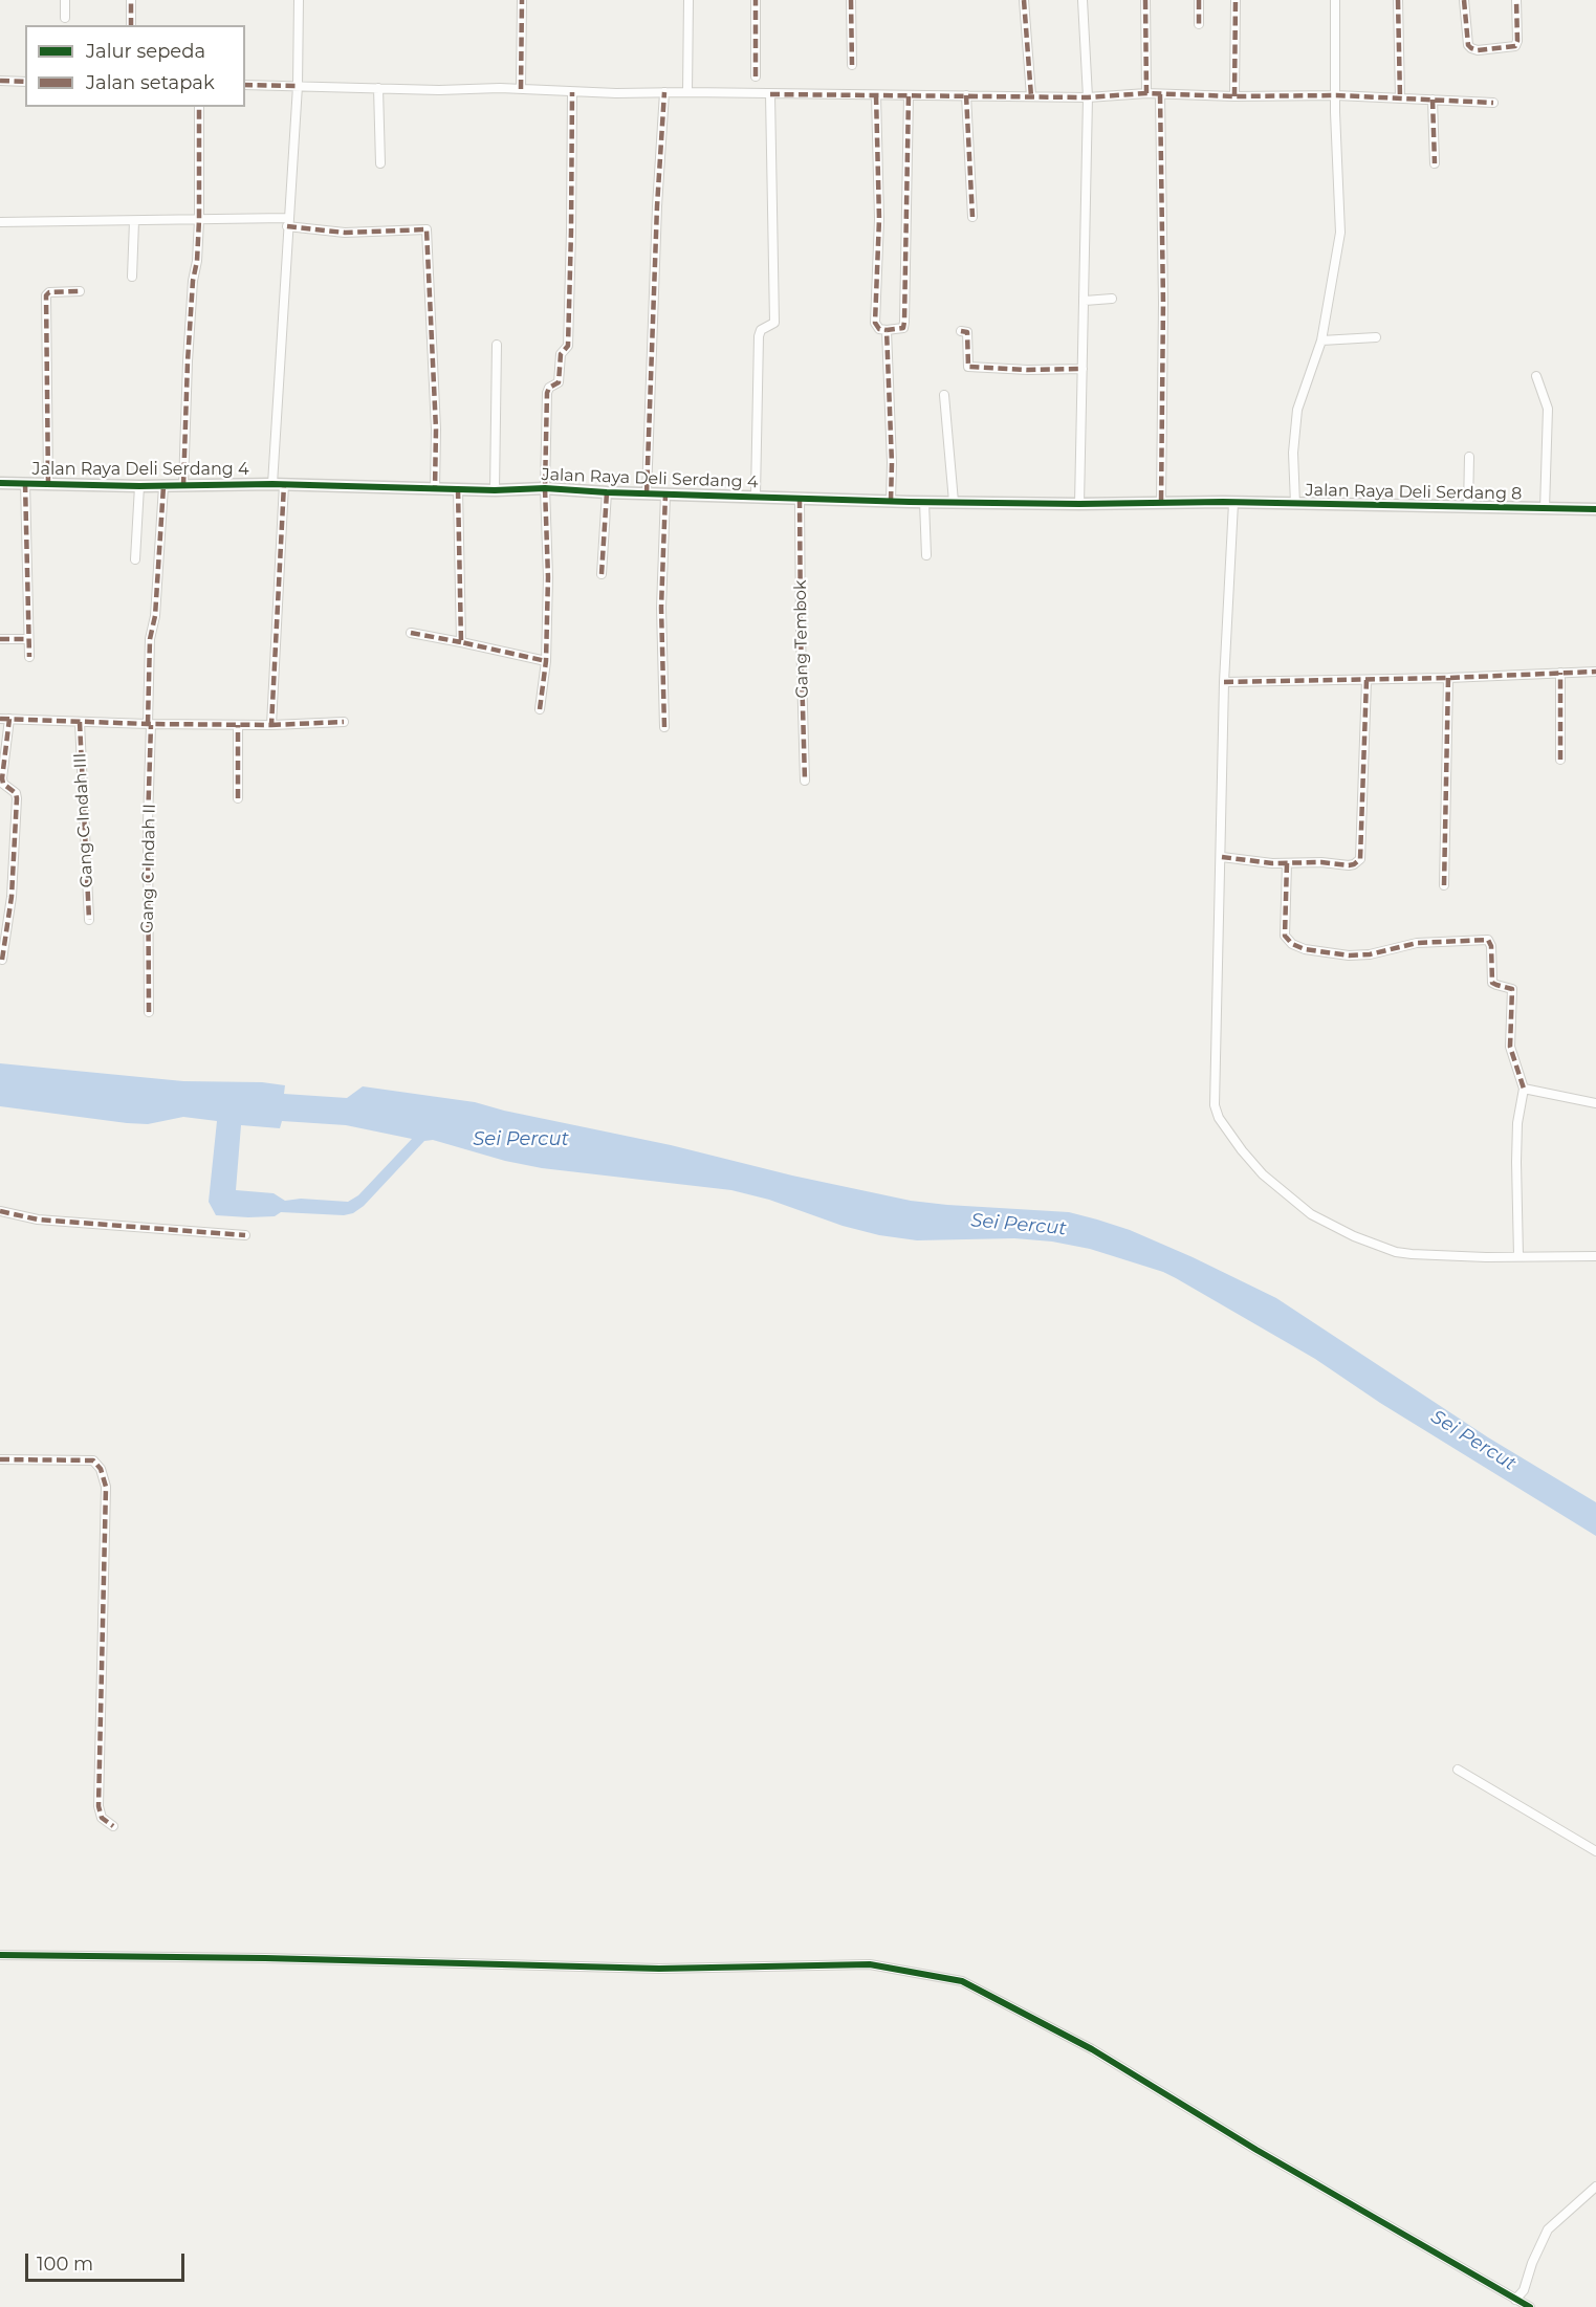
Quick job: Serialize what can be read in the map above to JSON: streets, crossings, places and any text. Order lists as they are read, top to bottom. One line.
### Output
{"streets":{"street":["Jalan Raya Deli Serdang 4","Jalan Raya Deli Serdang 8","Gang Tembok","Gang C Indah III","Gang C Indah II"]},"crossings":[["Jalan Raya Deli Serdang 4","Jalan Raya Deli Serdang 8"],["Jalan Raya Deli Serdang 4","Gang Tembok"],["Jalan Raya Deli Serdang 4","Gang C Indah II"]],"water":["Sei Percut"],"legend":["Jalur sepeda","Jalan setapak"],"scale_bar":"100 m"}
